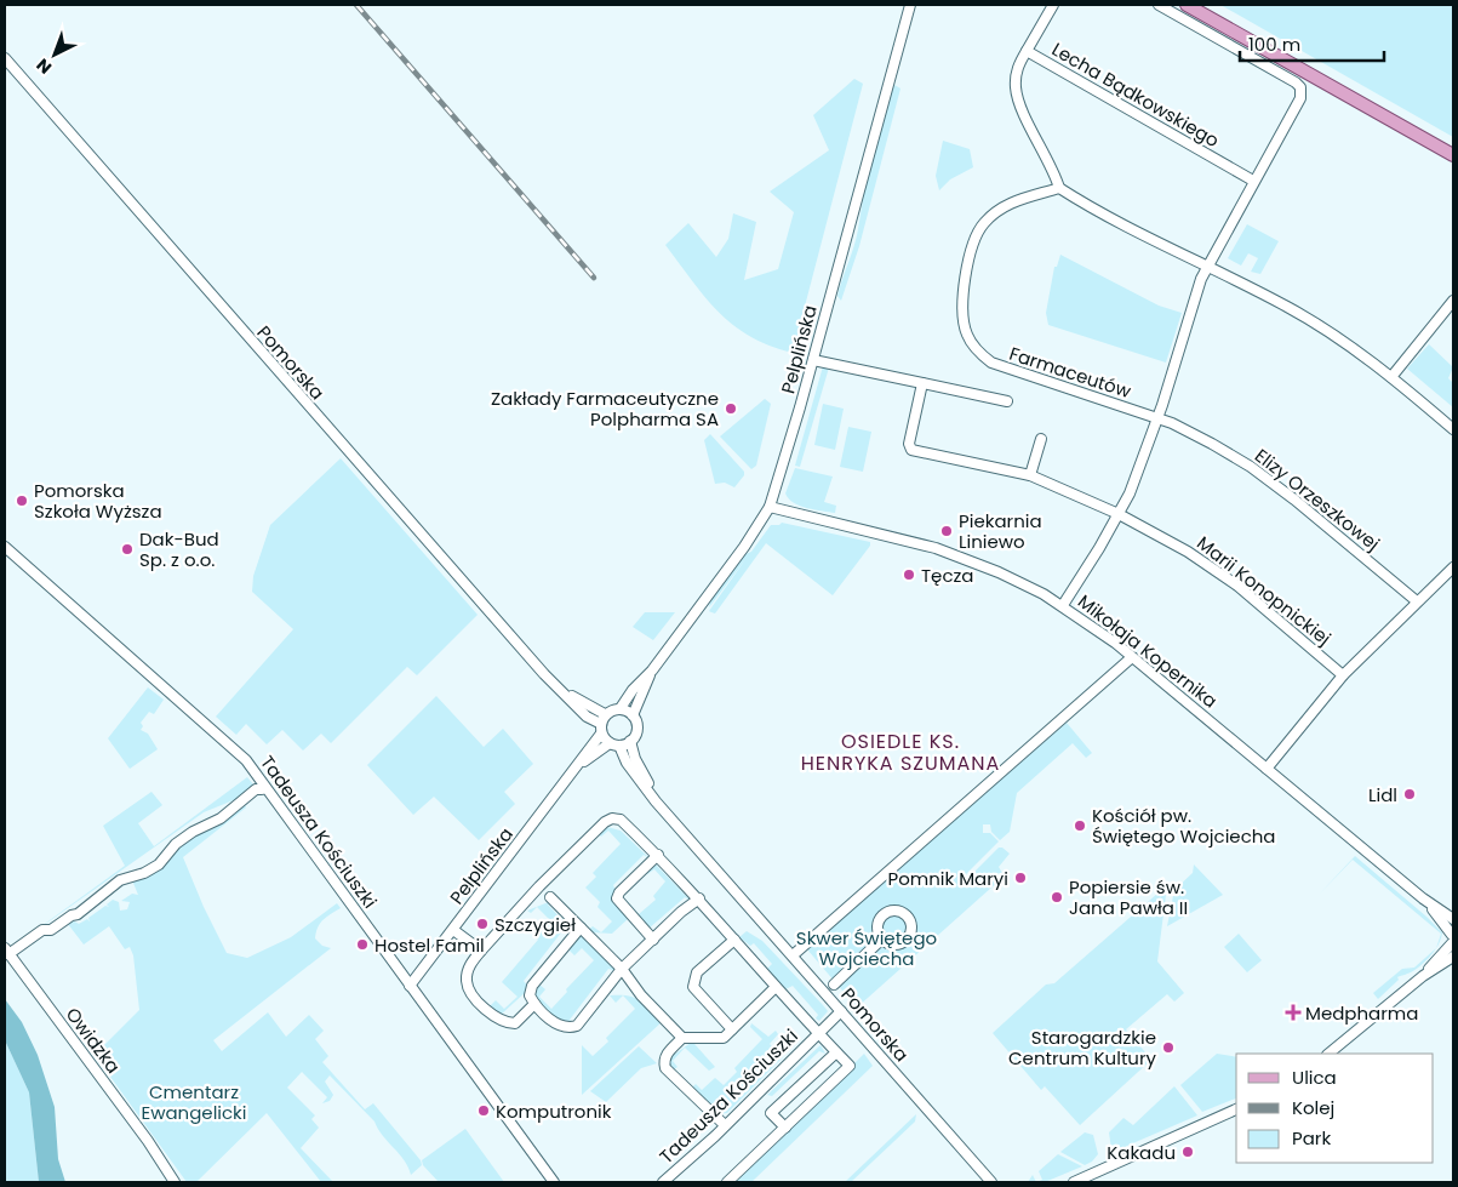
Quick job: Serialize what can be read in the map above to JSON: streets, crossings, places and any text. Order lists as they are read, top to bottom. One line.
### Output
{"streets":{"street":["Lecha Bądkowskiego","Pelplińska","Pomorska","Farmaceutów","Elizy Orzeszkowej","Marii Konopnickiej","Mikołaja Kopernika","Tadeusza Kościuszki","Owidzka"]},"crossings":[["Lecha Bądkowskiego","Farmaceutów"],["Pelplińska","Pomorska"],["Pelplińska","Mikołaja Kopernika"],["Pelplińska","Tadeusza Kościuszki"],["Pomorska","Tadeusza Kościuszki"],["Farmaceutów","Elizy Orzeszkowej"]],"districts":["OSIEDLE KS. HENRYKA SZUMANA"],"parks":["Skwer Świętego Wojciecha","Cmentarz Ewangelicki"],"places":{"other":["Zakłady Farmaceutyczne Polpharma SA","Pomorska Szkoła Wyższa","Piekarnia Liniewo","Dak-Bud Sp. z o.o.","Tęcza","Lidl","Kościół pw. Świętego Wojciecha","Pomnik Maryi","Popiersie św. Jana Pawła II","Szczygieł","Hostel Famil","Starogardzkie Centrum Kultury","Komputronik","Kakadu"],"health":["Medpharma"]},"legend":["Ulica","Kolej","Park"],"scale_bar":"100 m","north":"bottom left"}
